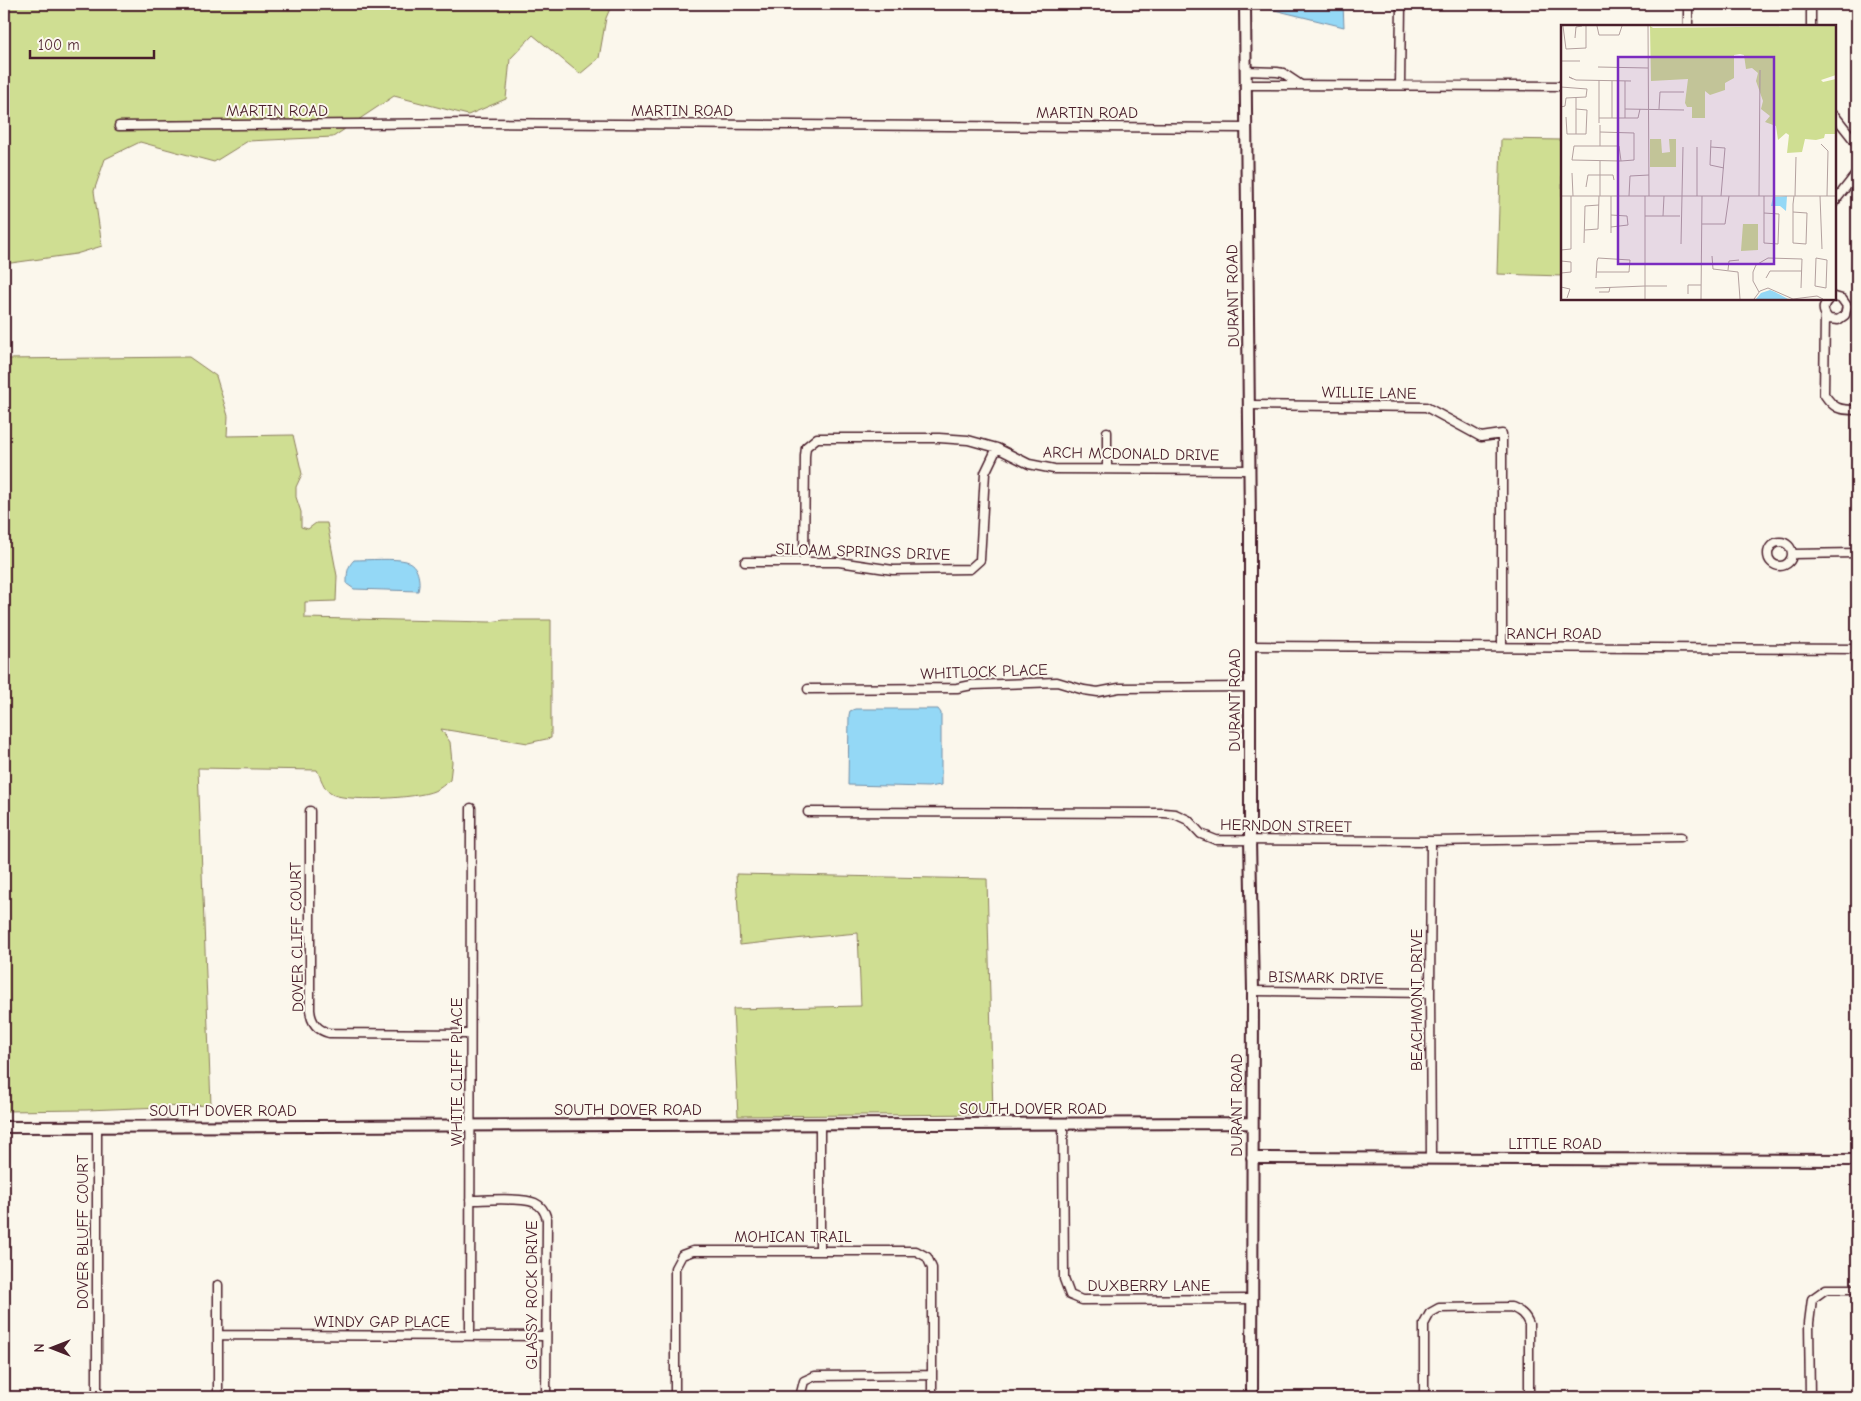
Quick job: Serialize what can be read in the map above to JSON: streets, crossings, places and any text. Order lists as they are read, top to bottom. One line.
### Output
{"streets":{"street":["MARTIN ROAD","DURANT ROAD","WILLIE LANE","ARCH MCDONALD DRIVE","SILOAM SPRINGS DRIVE","RANCH ROAD","WHITLOCK PLACE","HERNDON STREET","DOVER CLIFF COURT","BISMARK DRIVE","BEACHMONT DRIVE","WHITE CLIFF PLACE","SOUTH DOVER ROAD","LITTLE ROAD","DOVER BLUFF COURT","MOHICAN TRAIL","DUXBERRY LANE","GLASSY ROCK DRIVE","WINDY GAP PLACE"]},"crossings":[["MARTIN ROAD","DURANT ROAD"],["DURANT ROAD","WILLIE LANE"],["DURANT ROAD","ARCH MCDONALD DRIVE"],["DURANT ROAD","RANCH ROAD"],["DURANT ROAD","WHITLOCK PLACE"],["DURANT ROAD","HERNDON STREET"],["DURANT ROAD","BISMARK DRIVE"],["DURANT ROAD","SOUTH DOVER ROAD"],["DURANT ROAD","LITTLE ROAD"],["DURANT ROAD","DUXBERRY LANE"],["WILLIE LANE","RANCH ROAD"],["ARCH MCDONALD DRIVE","SILOAM SPRINGS DRIVE"],["HERNDON STREET","BEACHMONT DRIVE"],["DOVER CLIFF COURT","WHITE CLIFF PLACE"],["BISMARK DRIVE","BEACHMONT DRIVE"],["BEACHMONT DRIVE","LITTLE ROAD"],["WHITE CLIFF PLACE","SOUTH DOVER ROAD"],["WHITE CLIFF PLACE","GLASSY ROCK DRIVE"],["WHITE CLIFF PLACE","WINDY GAP PLACE"],["SOUTH DOVER ROAD","DOVER BLUFF COURT"],["SOUTH DOVER ROAD","DUXBERRY LANE"],["GLASSY ROCK DRIVE","WINDY GAP PLACE"]],"scale_bar":"100 m","north":"left"}
